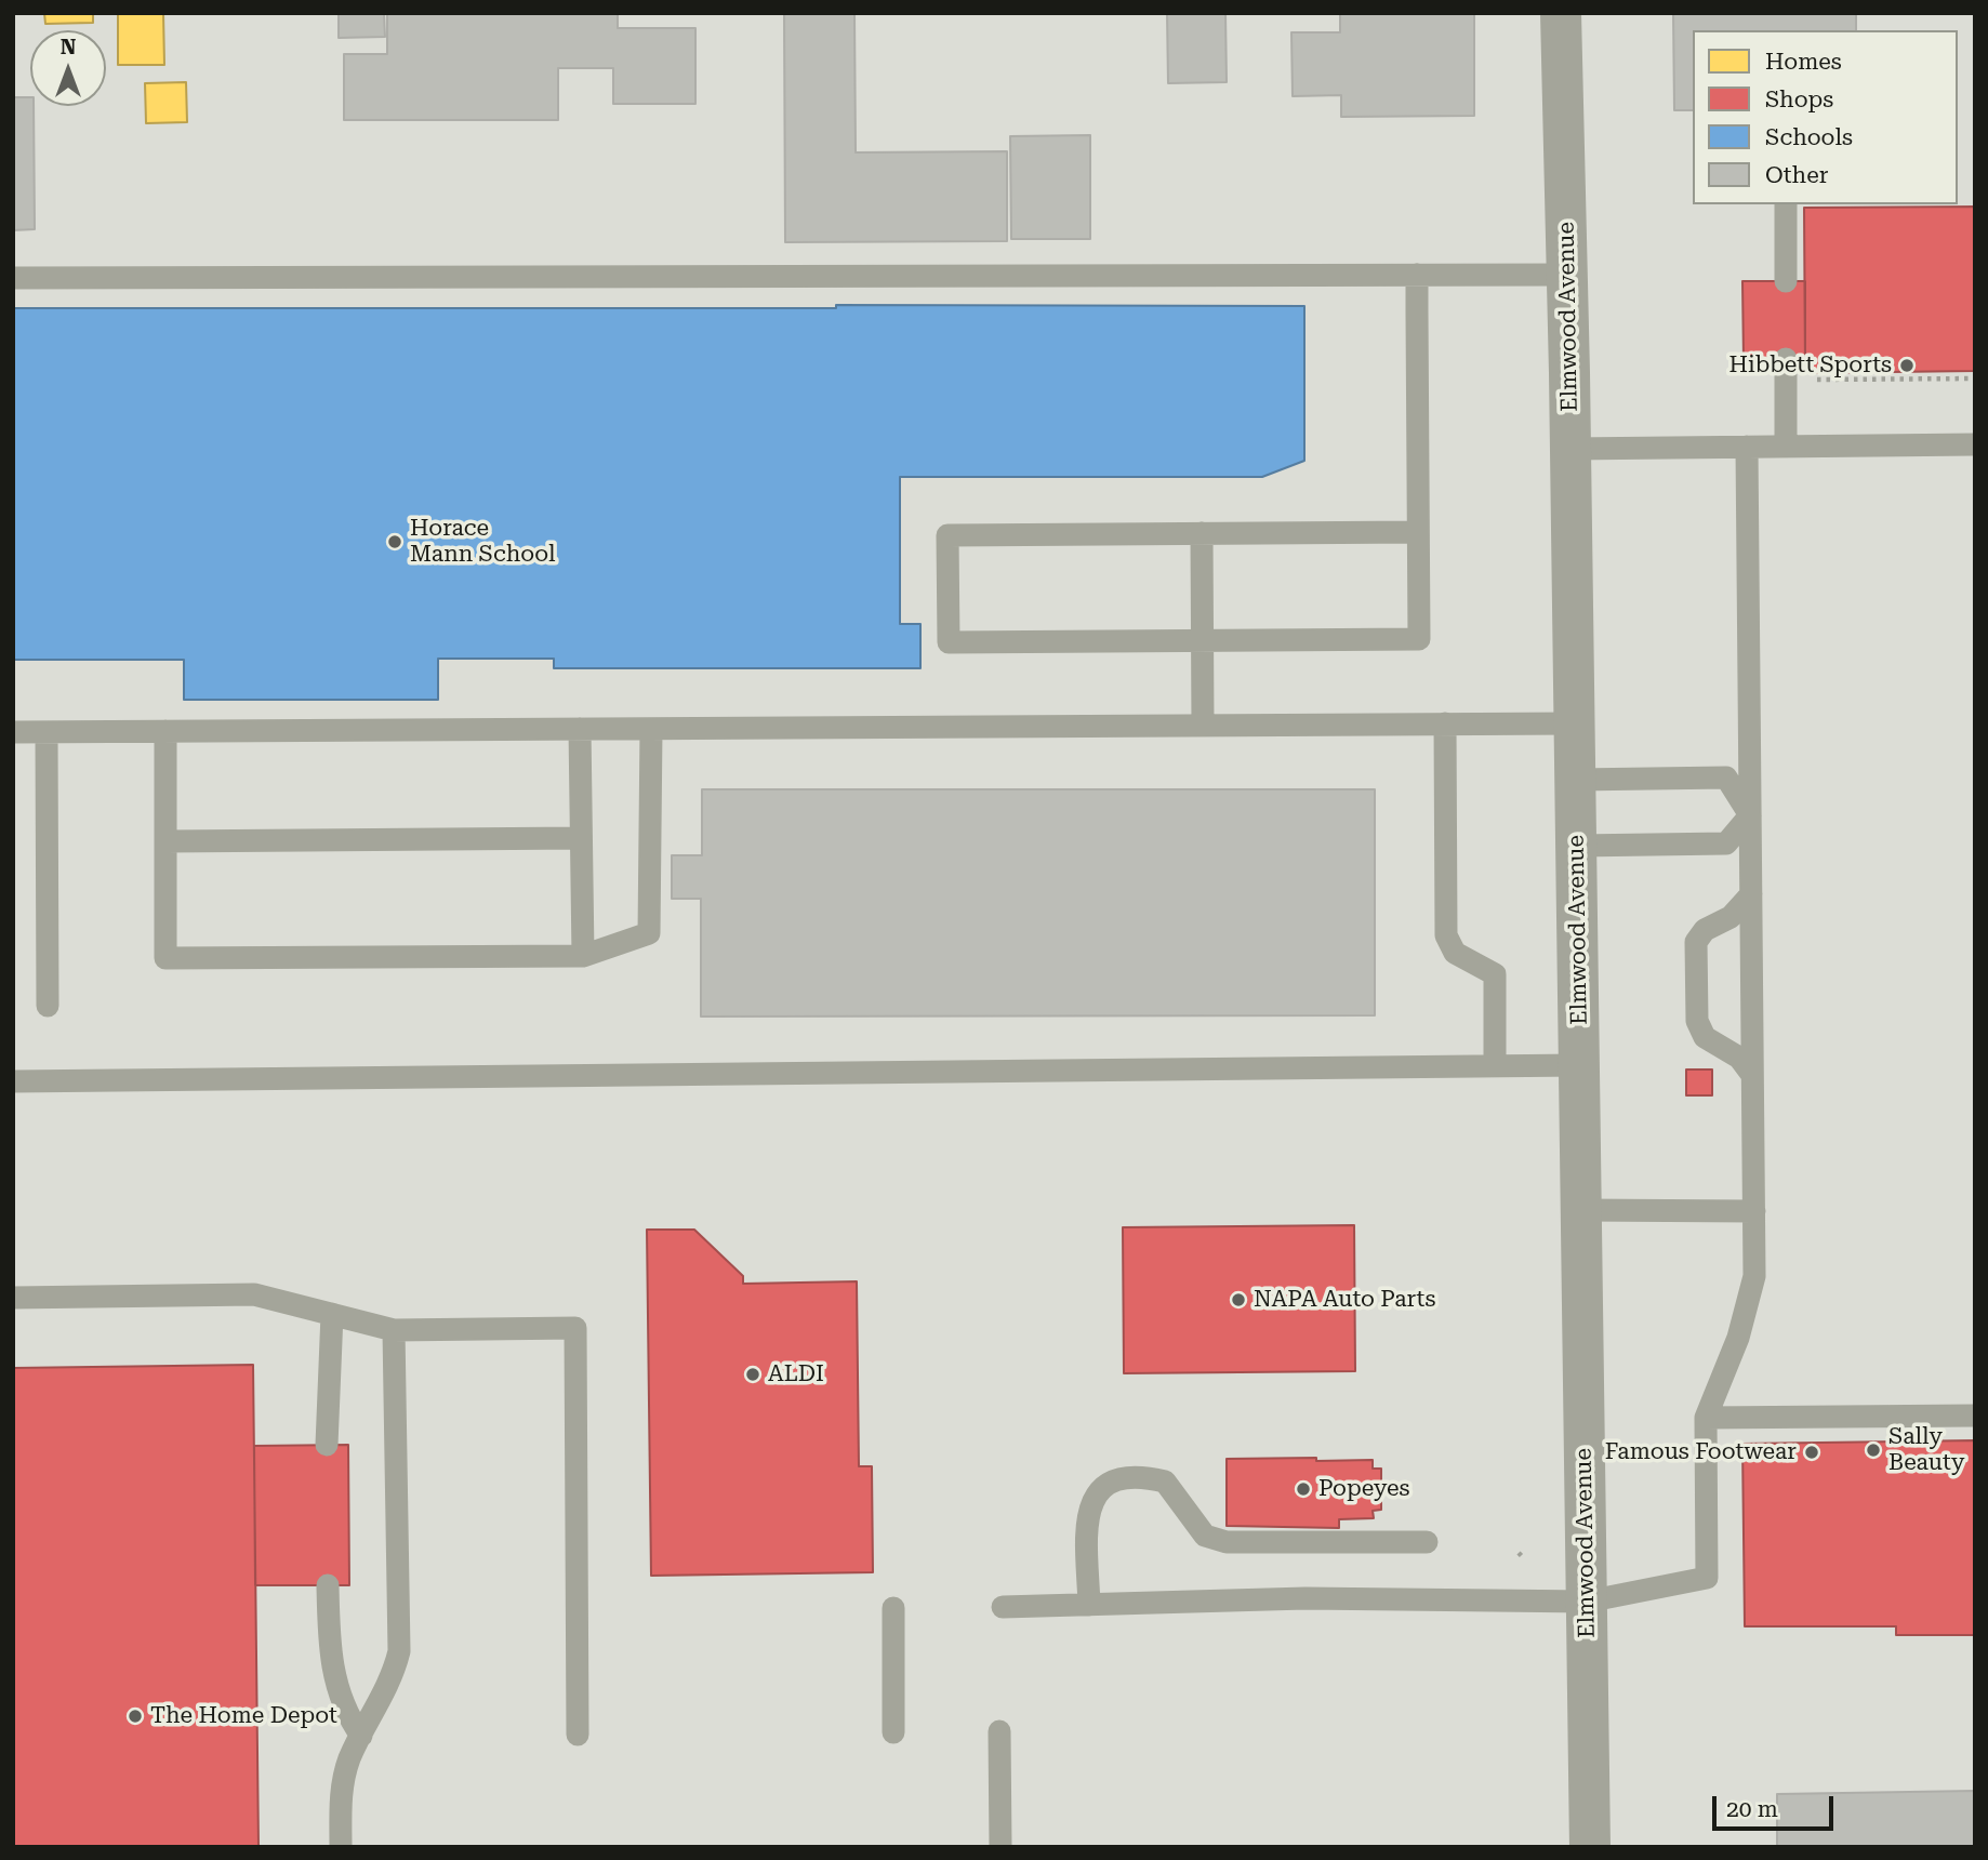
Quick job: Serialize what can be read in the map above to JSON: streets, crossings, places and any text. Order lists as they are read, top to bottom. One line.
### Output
{"streets":{"street":["Elmwood Avenue"]},"places":["Hibbett Sports","Horace Mann School","NAPA Auto Parts","ALDI","Sally Beauty","Famous Footwear","Popeyes","The Home Depot"],"legend":["Homes","Shops","Schools","Other"],"scale_bar":"20 m","north":"top"}
